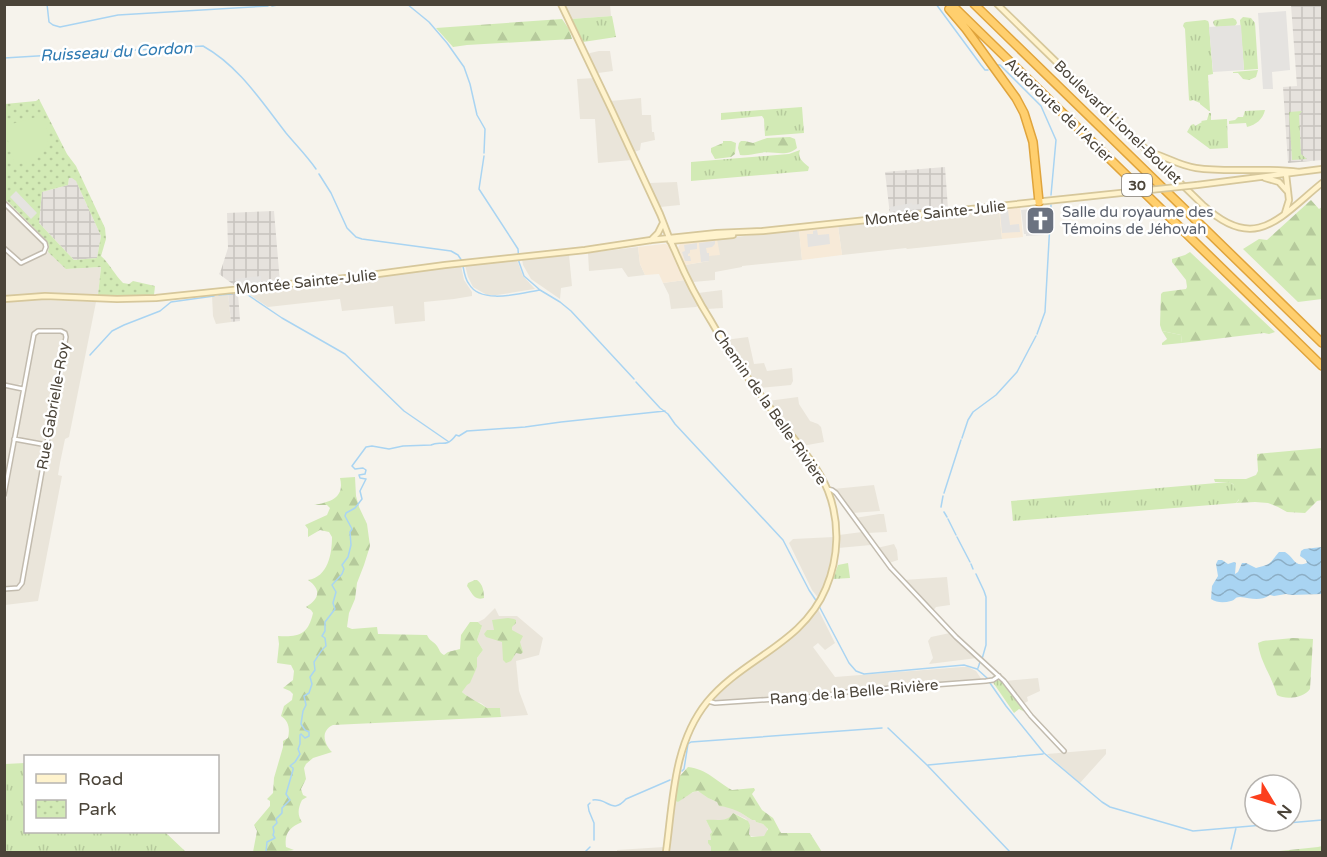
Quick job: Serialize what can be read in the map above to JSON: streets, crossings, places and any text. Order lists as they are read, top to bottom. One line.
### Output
{"streets":{"highway":["Autoroute de l'Acier","30"],"main road":["Boulevard Lionel-Boulet","Montée Sainte-Julie","Chemin de la Belle-Rivière"],"street":["Rue Gabrielle-Roy","Rang de la Belle-Rivière"]},"crossings":[["Montée Sainte-Julie","Chemin de la Belle-Rivière"],["Chemin de la Belle-Rivière","Rang de la Belle-Rivière"]],"water":["Ruisseau du Cordon"],"places":{"church":["Salle du royaume des Témoins de Jéhovah"]},"legend":["Road","Park"],"north":"bottom right"}
